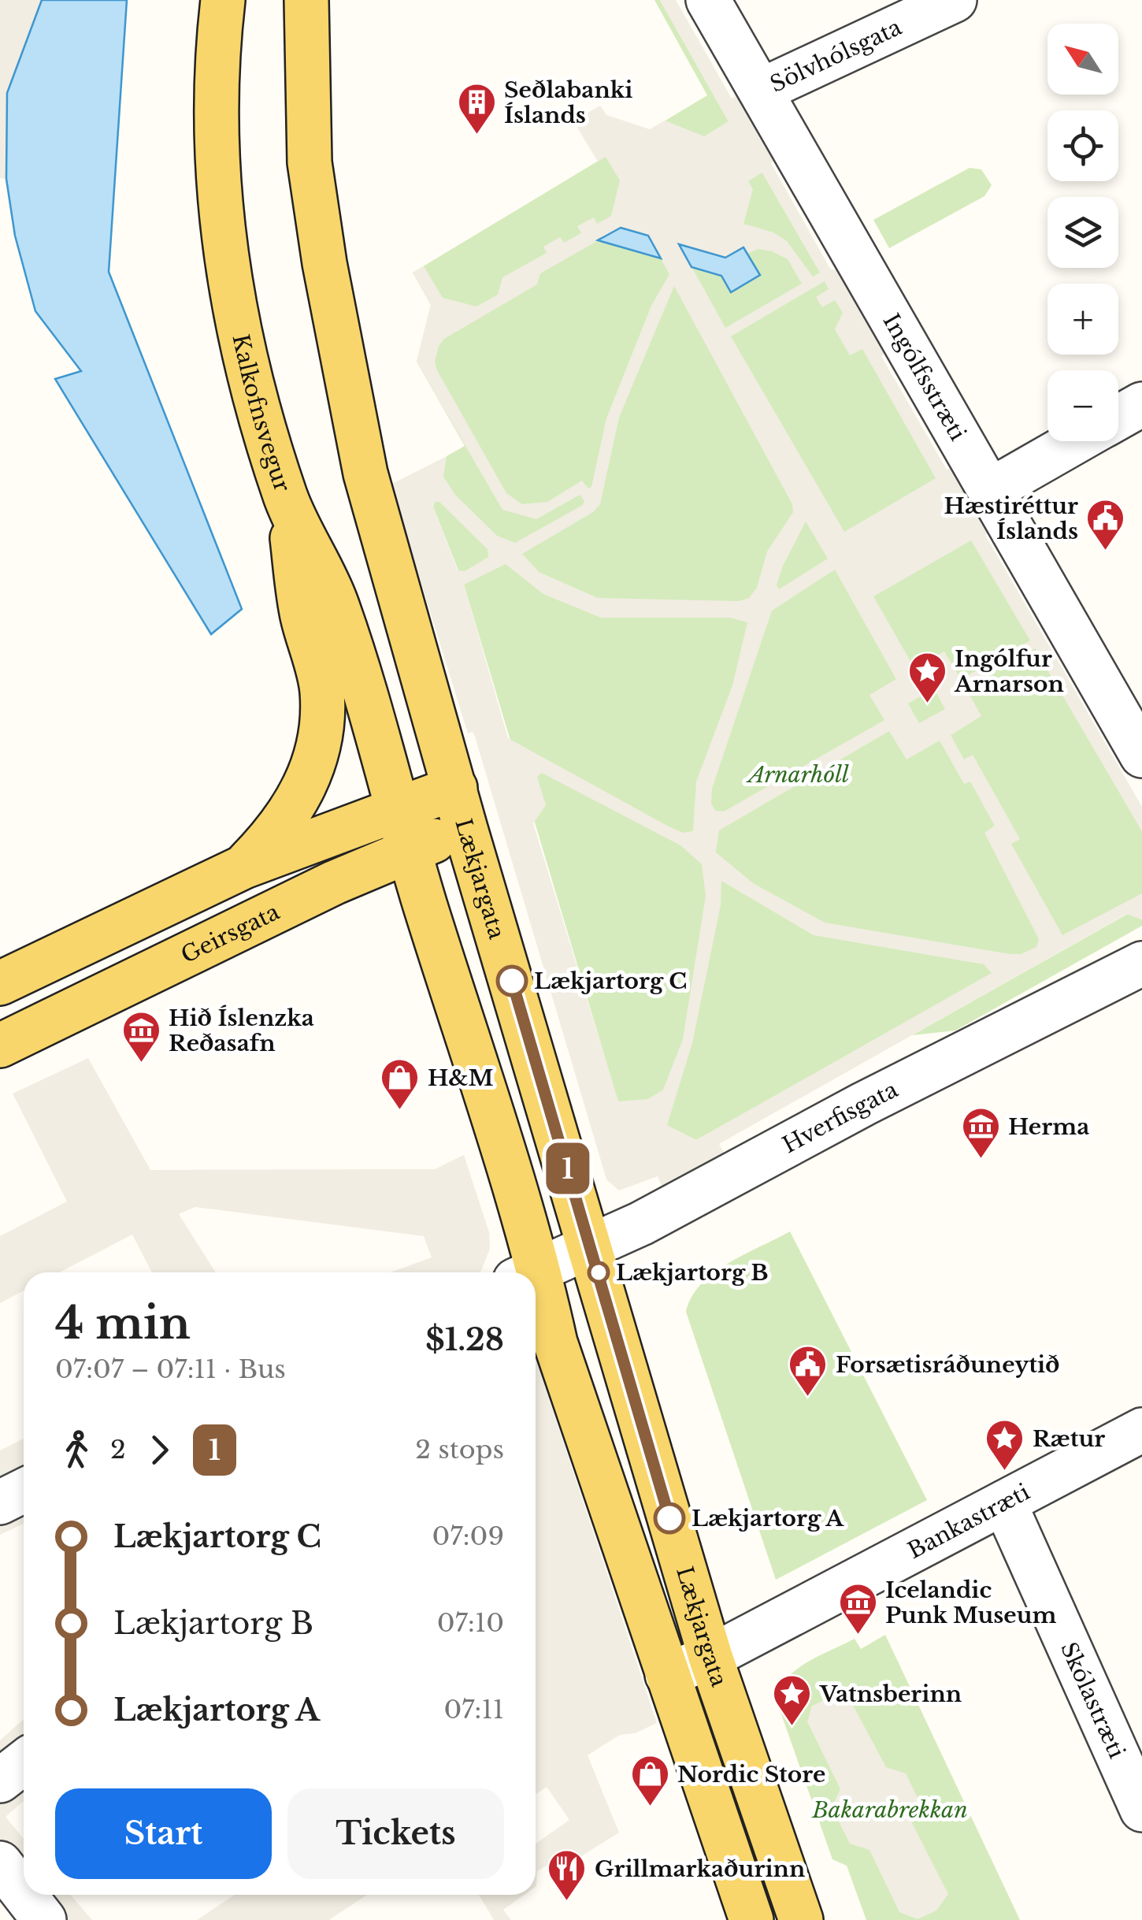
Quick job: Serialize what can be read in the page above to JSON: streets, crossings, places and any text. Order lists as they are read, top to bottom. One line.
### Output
{"streets":{"main road":["Kalkofnsvegur","Lækjargata","Geirsgata"],"street":["Sölvhólsgata","Ingólfsstræti","Hverfisgata","Bankastræti","Skólastræti"]},"crossings":[["Sölvhólsgata","Ingólfsstræti"],["Lækjargata","Geirsgata"],["Lækjargata","Hverfisgata"],["Lækjargata","Bankastræti"],["Bankastræti","Skólastræti"]],"parks":["Arnarhóll","Bakarabrekkan"],"places":{"building":["Seðlabanki Íslands"],"public building":["Hæstiréttur Íslands","Forsætisráðuneytið"],"place":["Ingólfur Arnarson","Rætur","Vatnsberinn"],"other":["Lækjartorg C","Lækjartorg B","Lækjartorg A"],"museum":["Hið Íslenzka Reðasafn","Herma","Icelandic Punk Museum"],"shop":["H&M","Nordic Store"],"restaurant":["Grillmarkaðurinn"]},"lines":["bus line 1"],"north":"top left","page":{"on_map":"1","map_buttons":["+","−"],"heading":["4 min","07:07 – 07:11 · Bus","$1.28"],"legs":["2","1","2 stops"],"list":[{"name":"Lækjartorg C","value":"07:09"},{"name":"Lækjartorg B","value":"07:10"},{"name":"Lækjartorg A","value":"07:11"}],"buttons":["Start","Tickets"]}}
